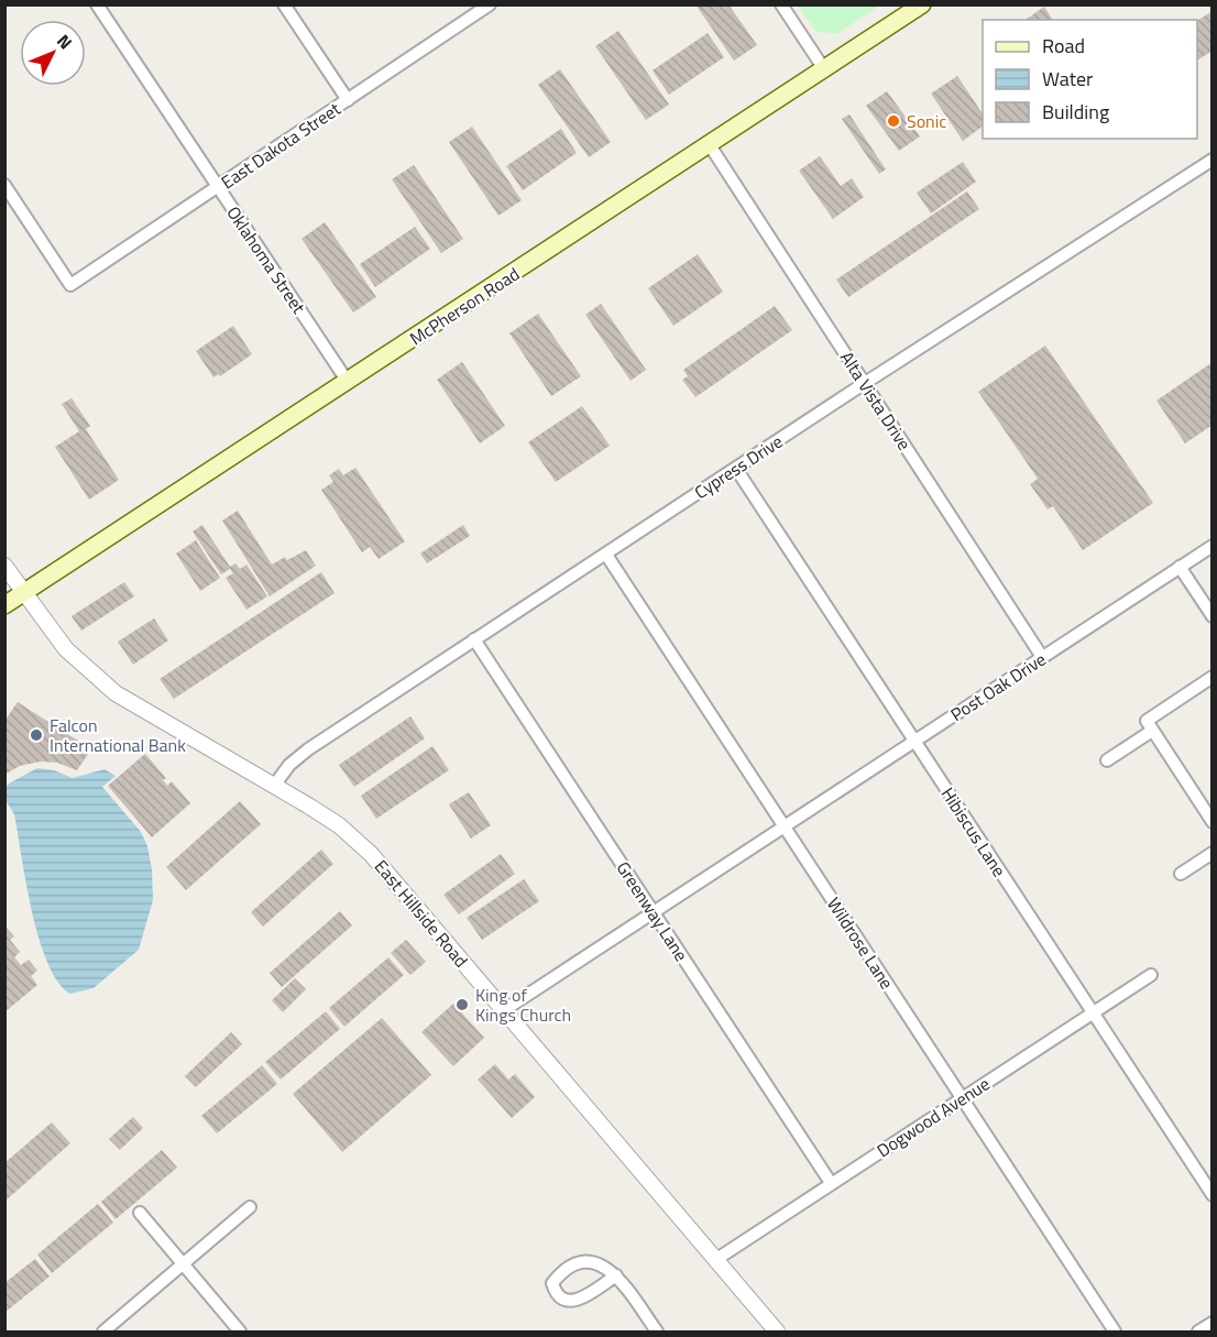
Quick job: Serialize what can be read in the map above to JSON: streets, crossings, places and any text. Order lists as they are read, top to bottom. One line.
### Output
{"streets":{"main road":["McPherson Road"],"street":["East Dakota Street","Oklahoma Street","Alta Vista Drive","Cypress Drive","Post Oak Drive","Hibiscus Lane","Greenway Lane","East Hillside Road","Wildrose Lane","Dogwood Avenue"]},"crossings":[["East Dakota Street","Oklahoma Street"],["Oklahoma Street","McPherson Road"],["McPherson Road","Alta Vista Drive"],["McPherson Road","East Hillside Road"],["Alta Vista Drive","Cypress Drive"],["Alta Vista Drive","Post Oak Drive"],["Cypress Drive","Hibiscus Lane"],["Cypress Drive","Greenway Lane"],["Cypress Drive","East Hillside Road"],["Cypress Drive","Wildrose Lane"],["Post Oak Drive","Hibiscus Lane"],["Post Oak Drive","Greenway Lane"],["Post Oak Drive","East Hillside Road"],["Post Oak Drive","Wildrose Lane"],["Hibiscus Lane","Dogwood Avenue"],["Greenway Lane","Dogwood Avenue"],["East Hillside Road","Dogwood Avenue"],["Wildrose Lane","Dogwood Avenue"]],"places":["Sonic","Falcon International Bank","King of Kings Church"],"legend":["Road","Water","Building"],"north":"top right"}
